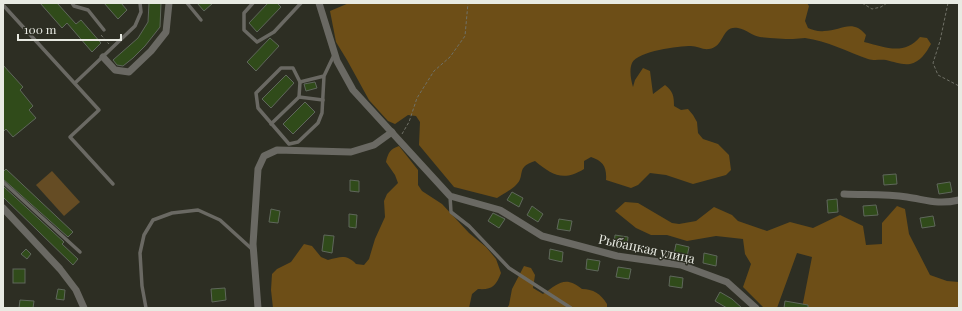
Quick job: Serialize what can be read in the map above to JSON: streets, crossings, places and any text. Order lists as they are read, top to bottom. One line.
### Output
{"streets":{"street":["Рыбацкая улица"]},"scale_bar":"100 m"}
